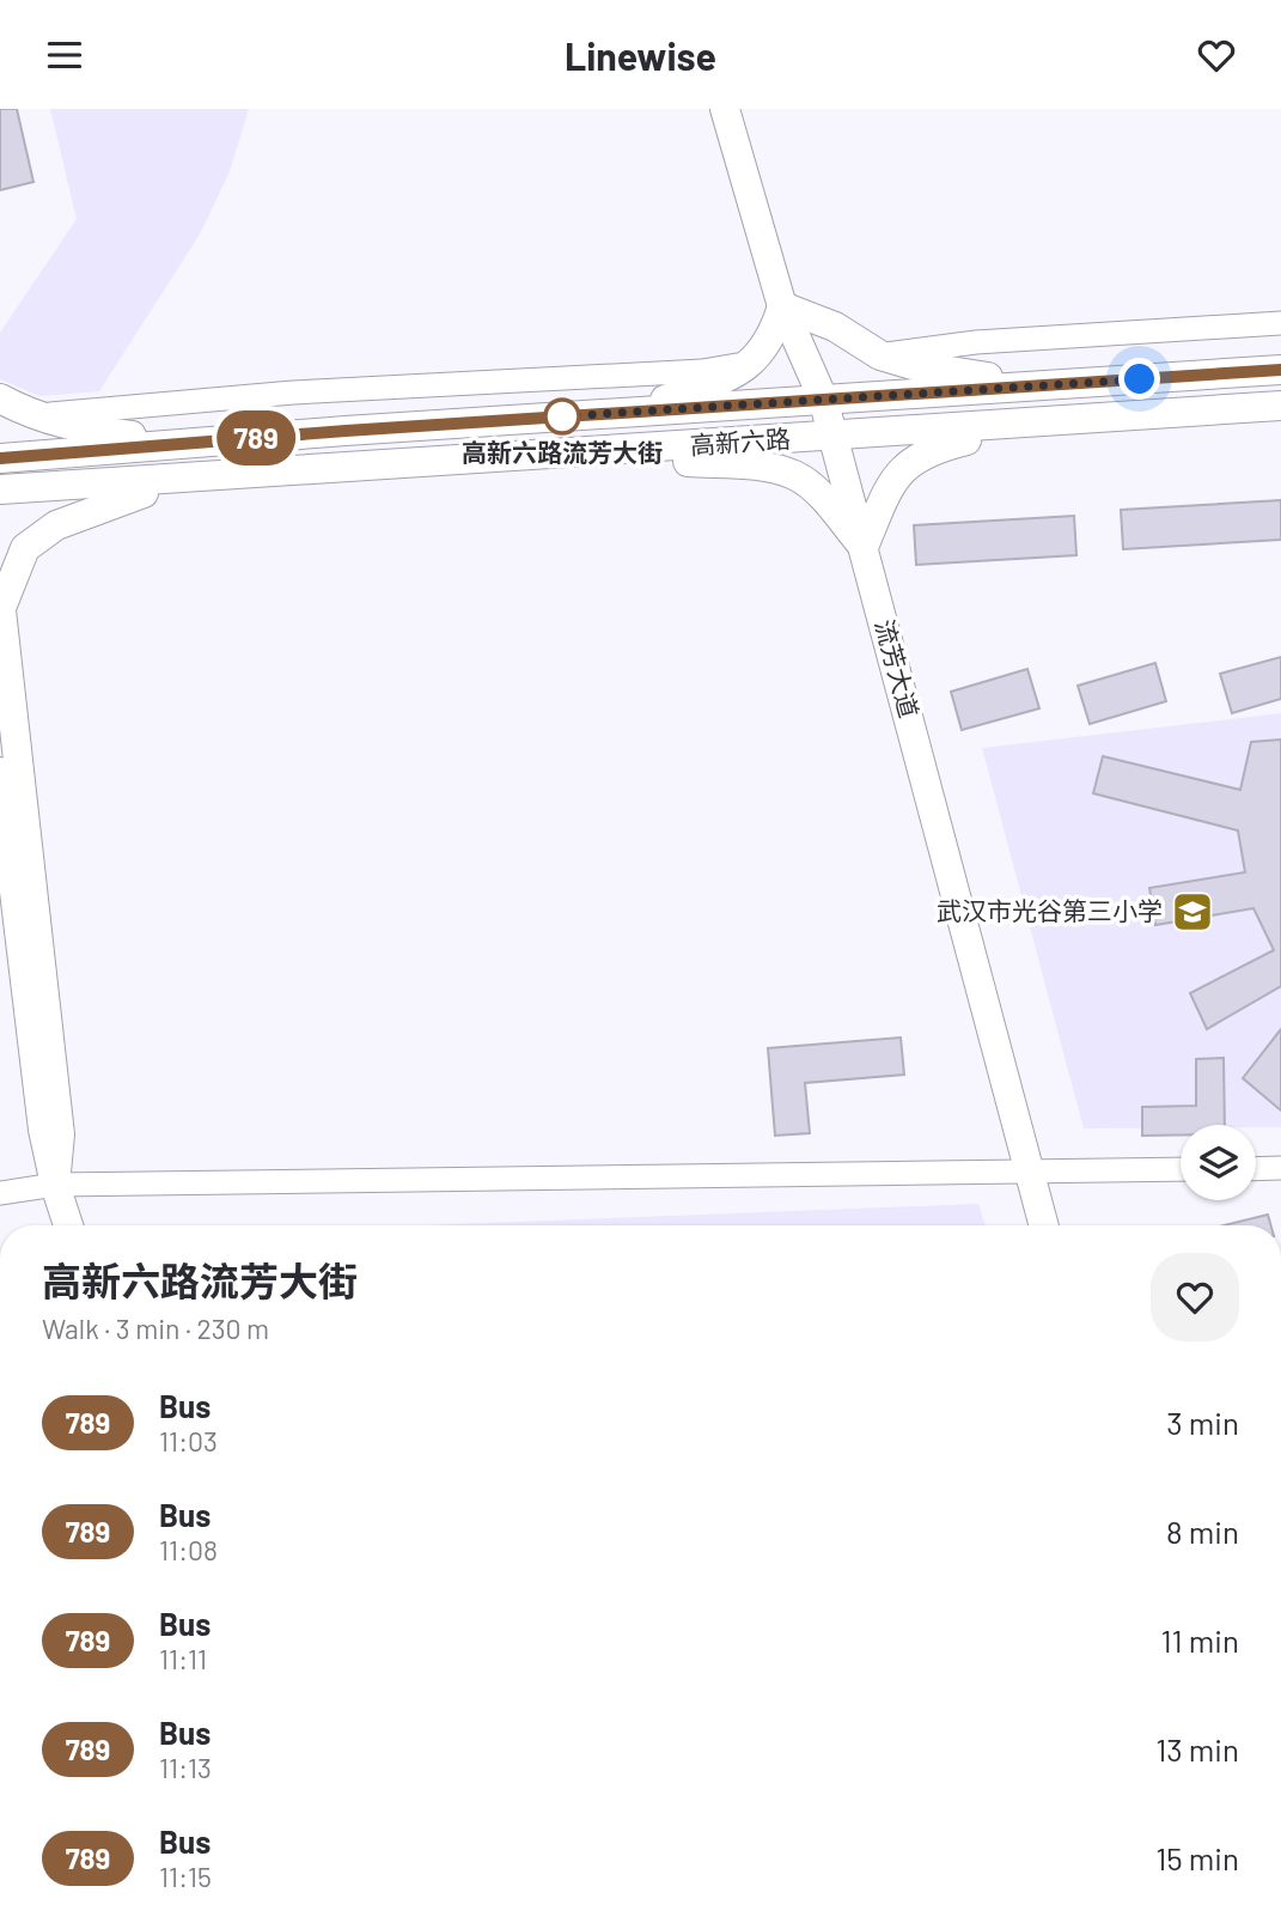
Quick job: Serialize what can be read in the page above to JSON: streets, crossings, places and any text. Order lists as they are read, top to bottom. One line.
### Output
{"streets":{"main road":["高新六路","流芳大道"]},"crossings":[["高新六路","流芳大道"]],"places":{"other":["高新六路流芳大街"],"school or university":["武汉市光谷第三小学"]},"lines":["bus line 789"],"page":{"header":"Linewise","on_map":"789","heading":["高新六路流芳大街","Walk · 3 min · 230 m"],"list":[{"mark":"789","name":"Bus","note":"11:03","value":"3 min"},{"mark":"789","name":"Bus","note":"11:08","value":"8 min"},{"mark":"789","name":"Bus","note":"11:11","value":"11 min"},{"mark":"789","name":"Bus","note":"11:13","value":"13 min"},{"mark":"789","name":"Bus","note":"11:15","value":"15 min"}]}}
